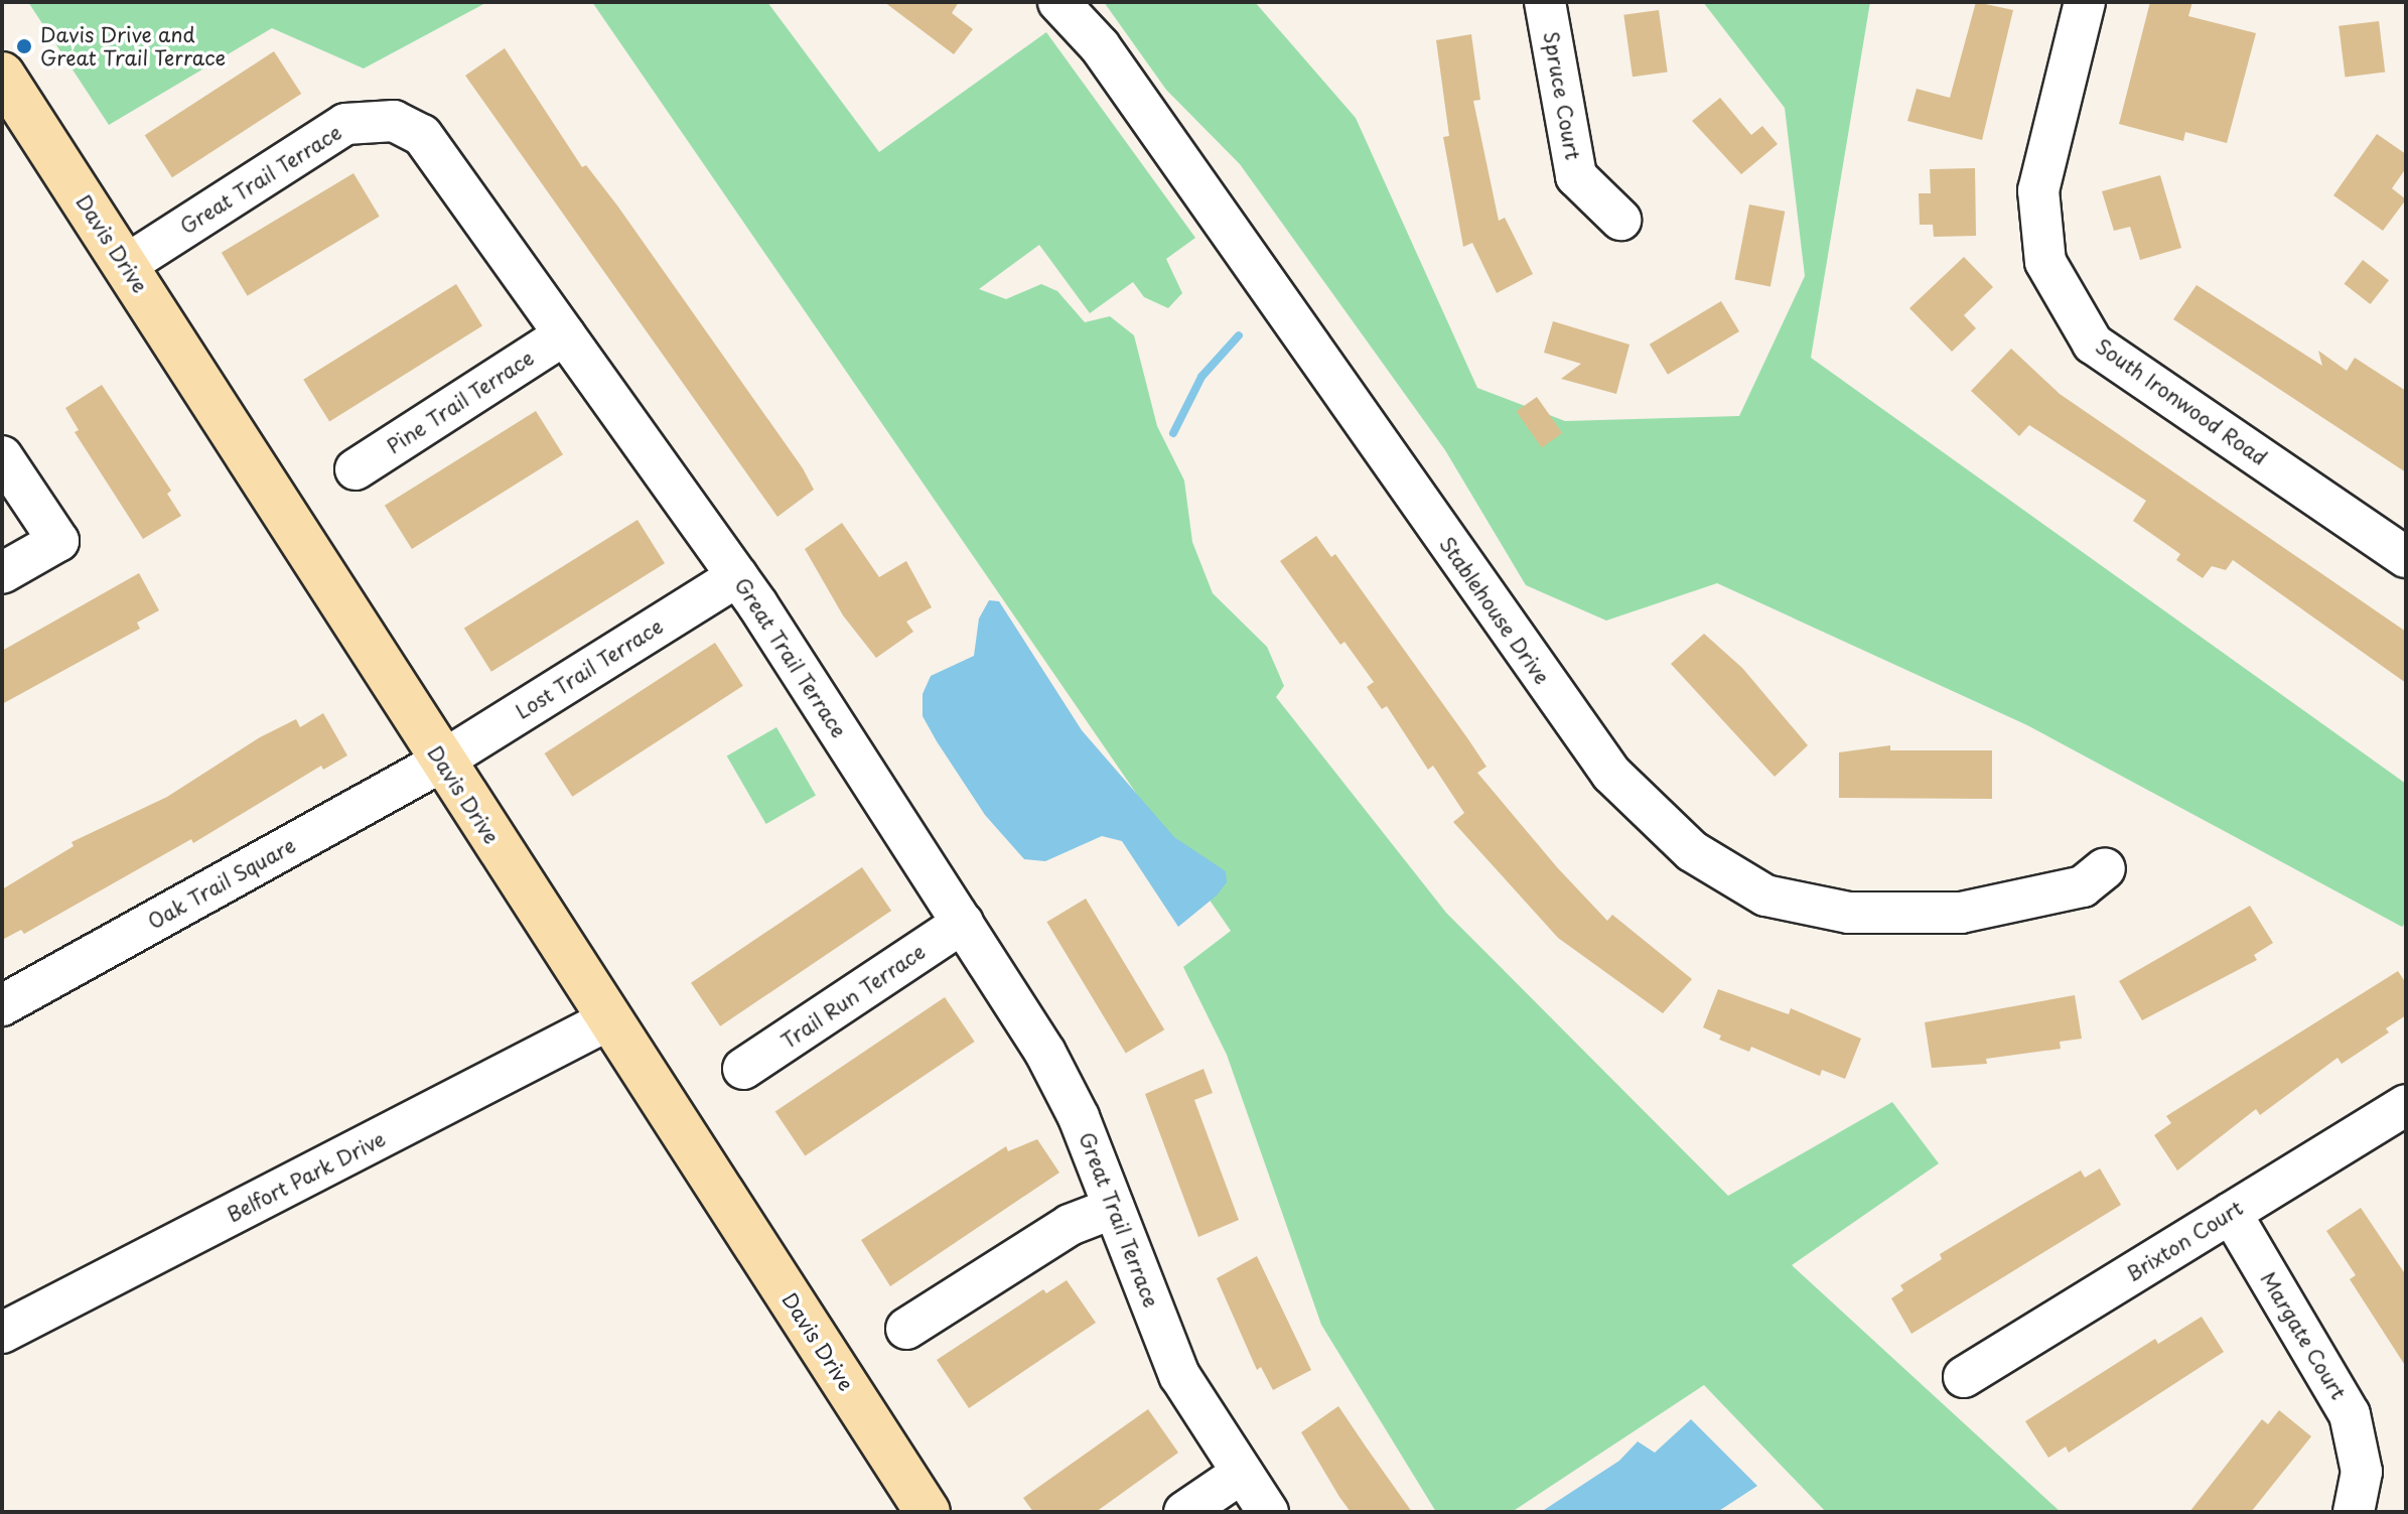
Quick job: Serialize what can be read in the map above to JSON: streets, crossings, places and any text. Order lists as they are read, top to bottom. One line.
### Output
{"streets":{"main road":["Davis Drive"],"street":["Spruce Court","Great Trail Terrace","Pine Trail Terrace","South Ironwood Road","Stablehouse Drive","Lost Trail Terrace","Oak Trail Square","Trail Run Terrace","Belfort Park Drive","Brixton Court","Margate Court"]},"crossings":[["Great Trail Terrace","Davis Drive"],["Great Trail Terrace","Pine Trail Terrace"],["Great Trail Terrace","Lost Trail Terrace"],["Great Trail Terrace","Trail Run Terrace"],["Davis Drive","Lost Trail Terrace"],["Davis Drive","Oak Trail Square"],["Davis Drive","Belfort Park Drive"],["Lost Trail Terrace","Oak Trail Square"],["Brixton Court","Margate Court"]],"places":["Davis Drive and Great Trail Terrace"]}
